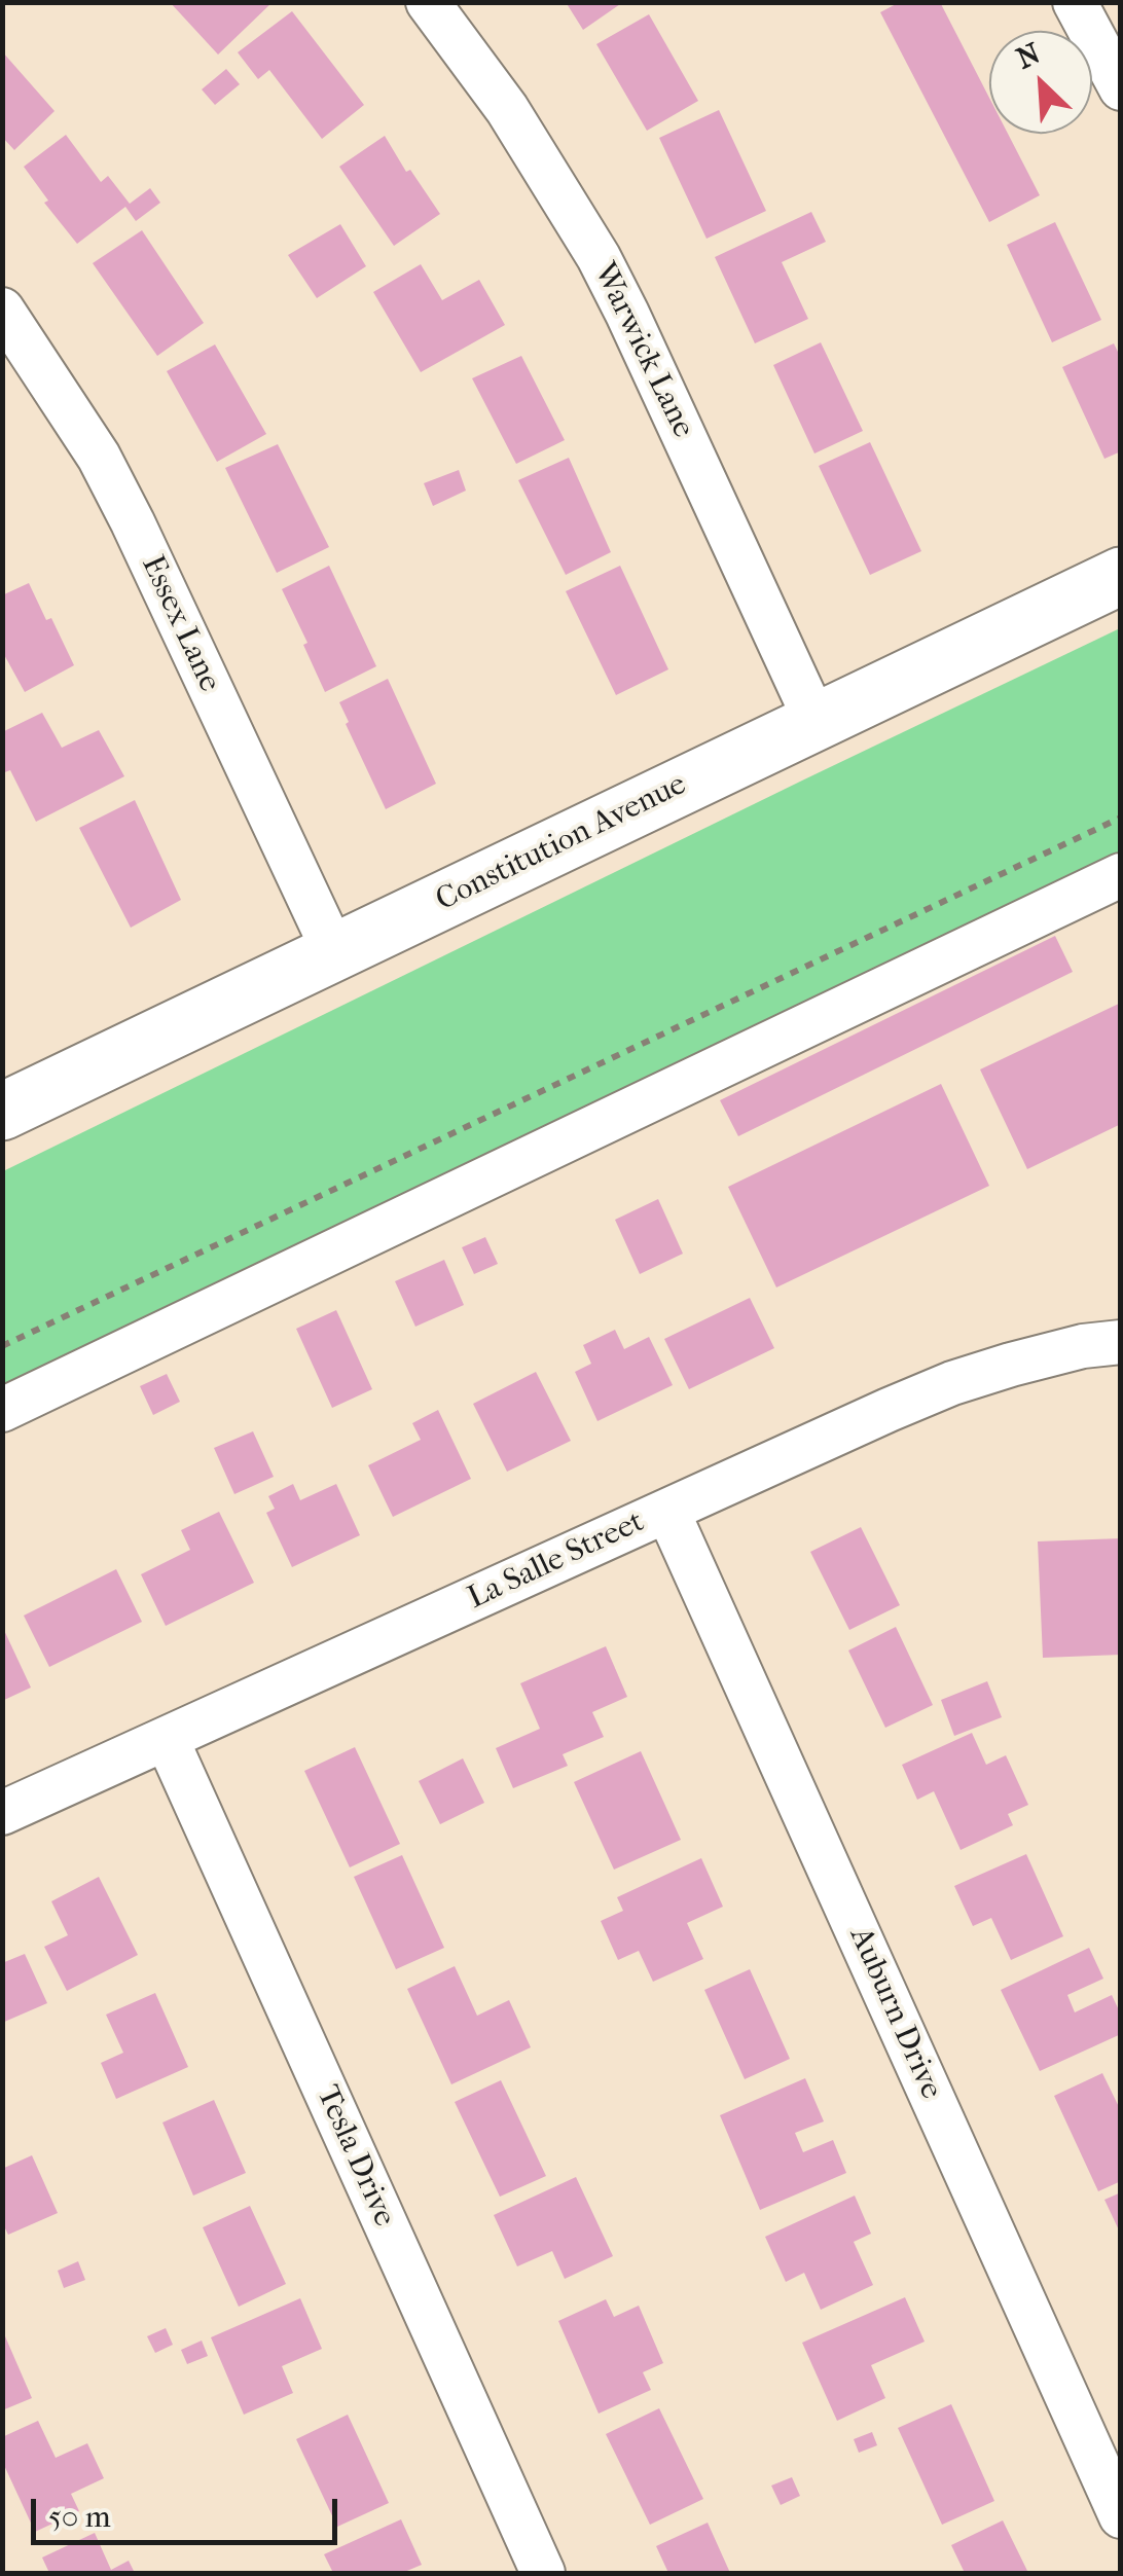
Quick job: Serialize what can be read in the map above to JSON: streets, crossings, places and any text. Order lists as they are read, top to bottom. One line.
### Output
{"streets":{"main road":["Constitution Avenue"],"street":["Warwick Lane","Essex Lane","La Salle Street","Auburn Drive","Tesla Drive"]},"crossings":[["Warwick Lane","Constitution Avenue"],["Essex Lane","Constitution Avenue"],["La Salle Street","Auburn Drive"],["La Salle Street","Tesla Drive"]],"scale_bar":"50 m","north":"top left"}
